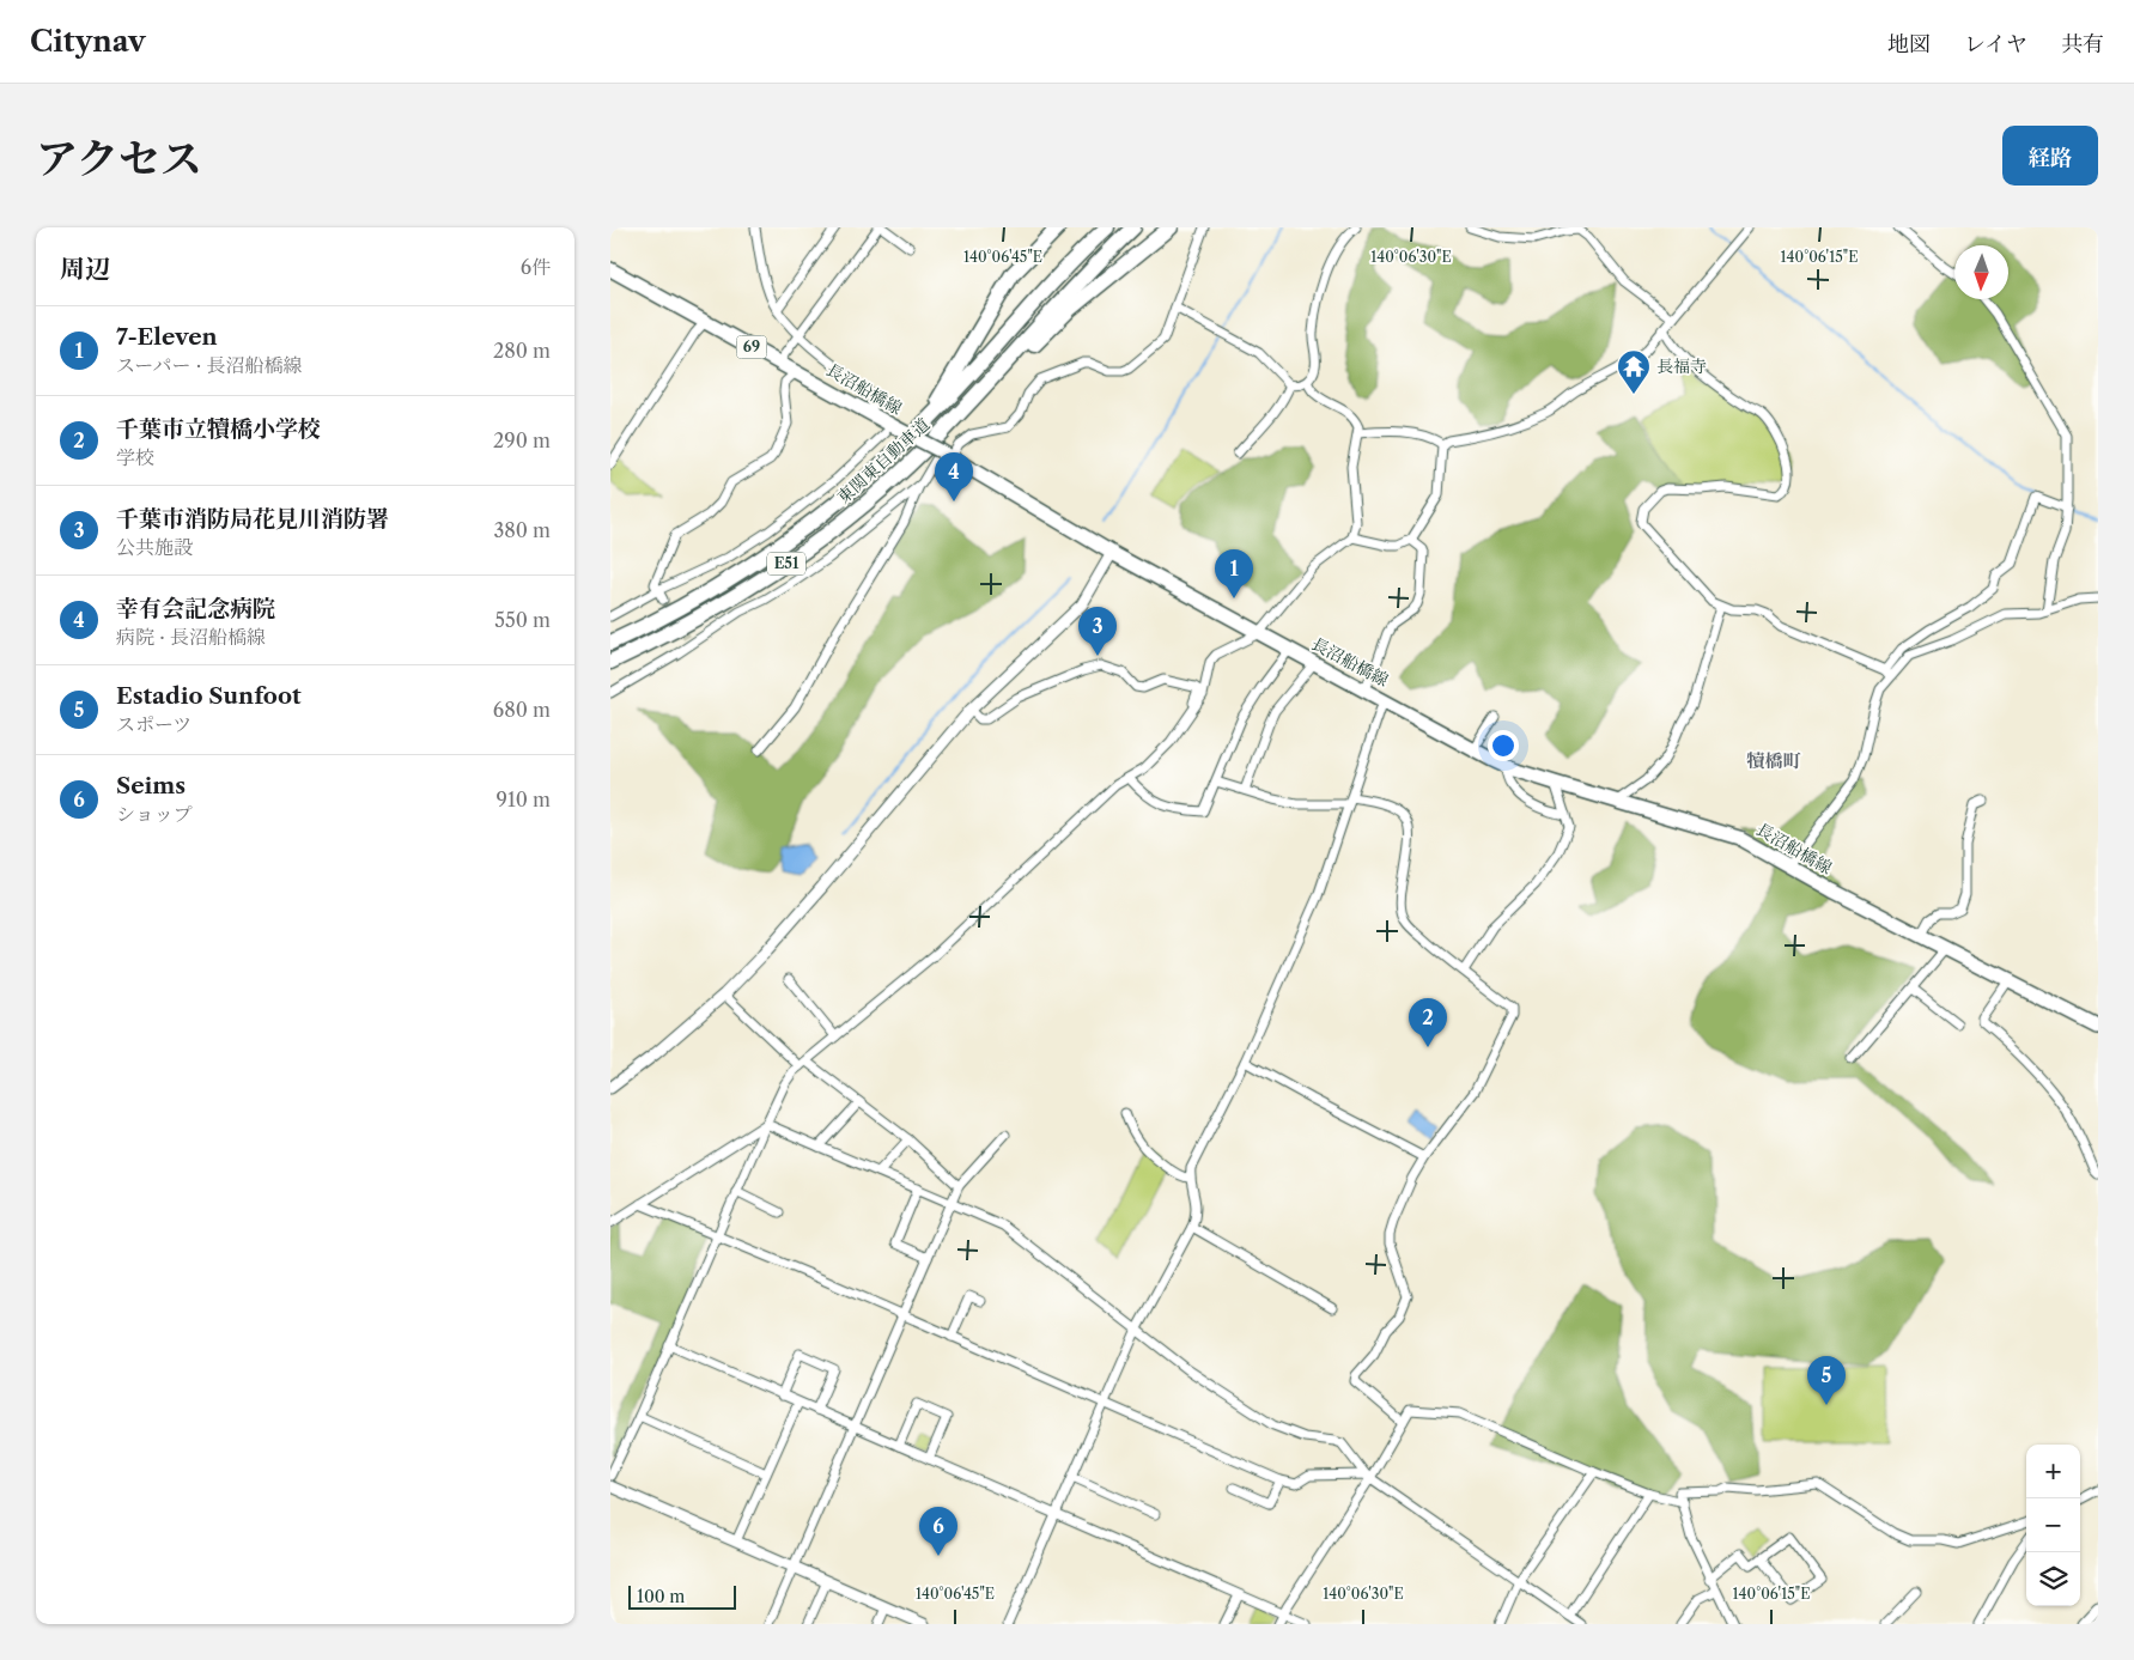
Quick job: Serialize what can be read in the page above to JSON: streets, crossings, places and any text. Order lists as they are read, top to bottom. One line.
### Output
{"streets":{"highway":["東関東自動車道","E51"],"main road":["69","長沼船橋線"]},"districts":["犢橋町"],"places":{"temple":["長福寺"]},"scale_bar":"100 m","north":"bottom","page":{"header":"Citynav","nav":["地図","レイヤ","共有"],"title":"アクセス","buttons":"経路","heading":["周辺","6件"],"list":[{"mark":"1","name":"7-Eleven","note":"スーパー · 長沼船橋線","value":"280 m"},{"mark":"2","name":"千葉市立犢橋小学校","note":"学校","value":"290 m"},{"mark":"3","name":"千葉市消防局花見川消防署","note":"公共施設","value":"380 m"},{"mark":"4","name":"幸有会記念病院","note":"病院 · 長沼船橋線","value":"550 m"},{"mark":"5","name":"Estadio Sunfoot","note":"スポーツ","value":"680 m"},{"mark":"6","name":"Seims","note":"ショップ","value":"910 m"}],"pins":["4","1","3","2","5","6"],"map_buttons":["+","−"],"scale":"100 m"},"coordinates":["140°06'45\"E","140°06'30\"E","140°06'15\"E"]}
